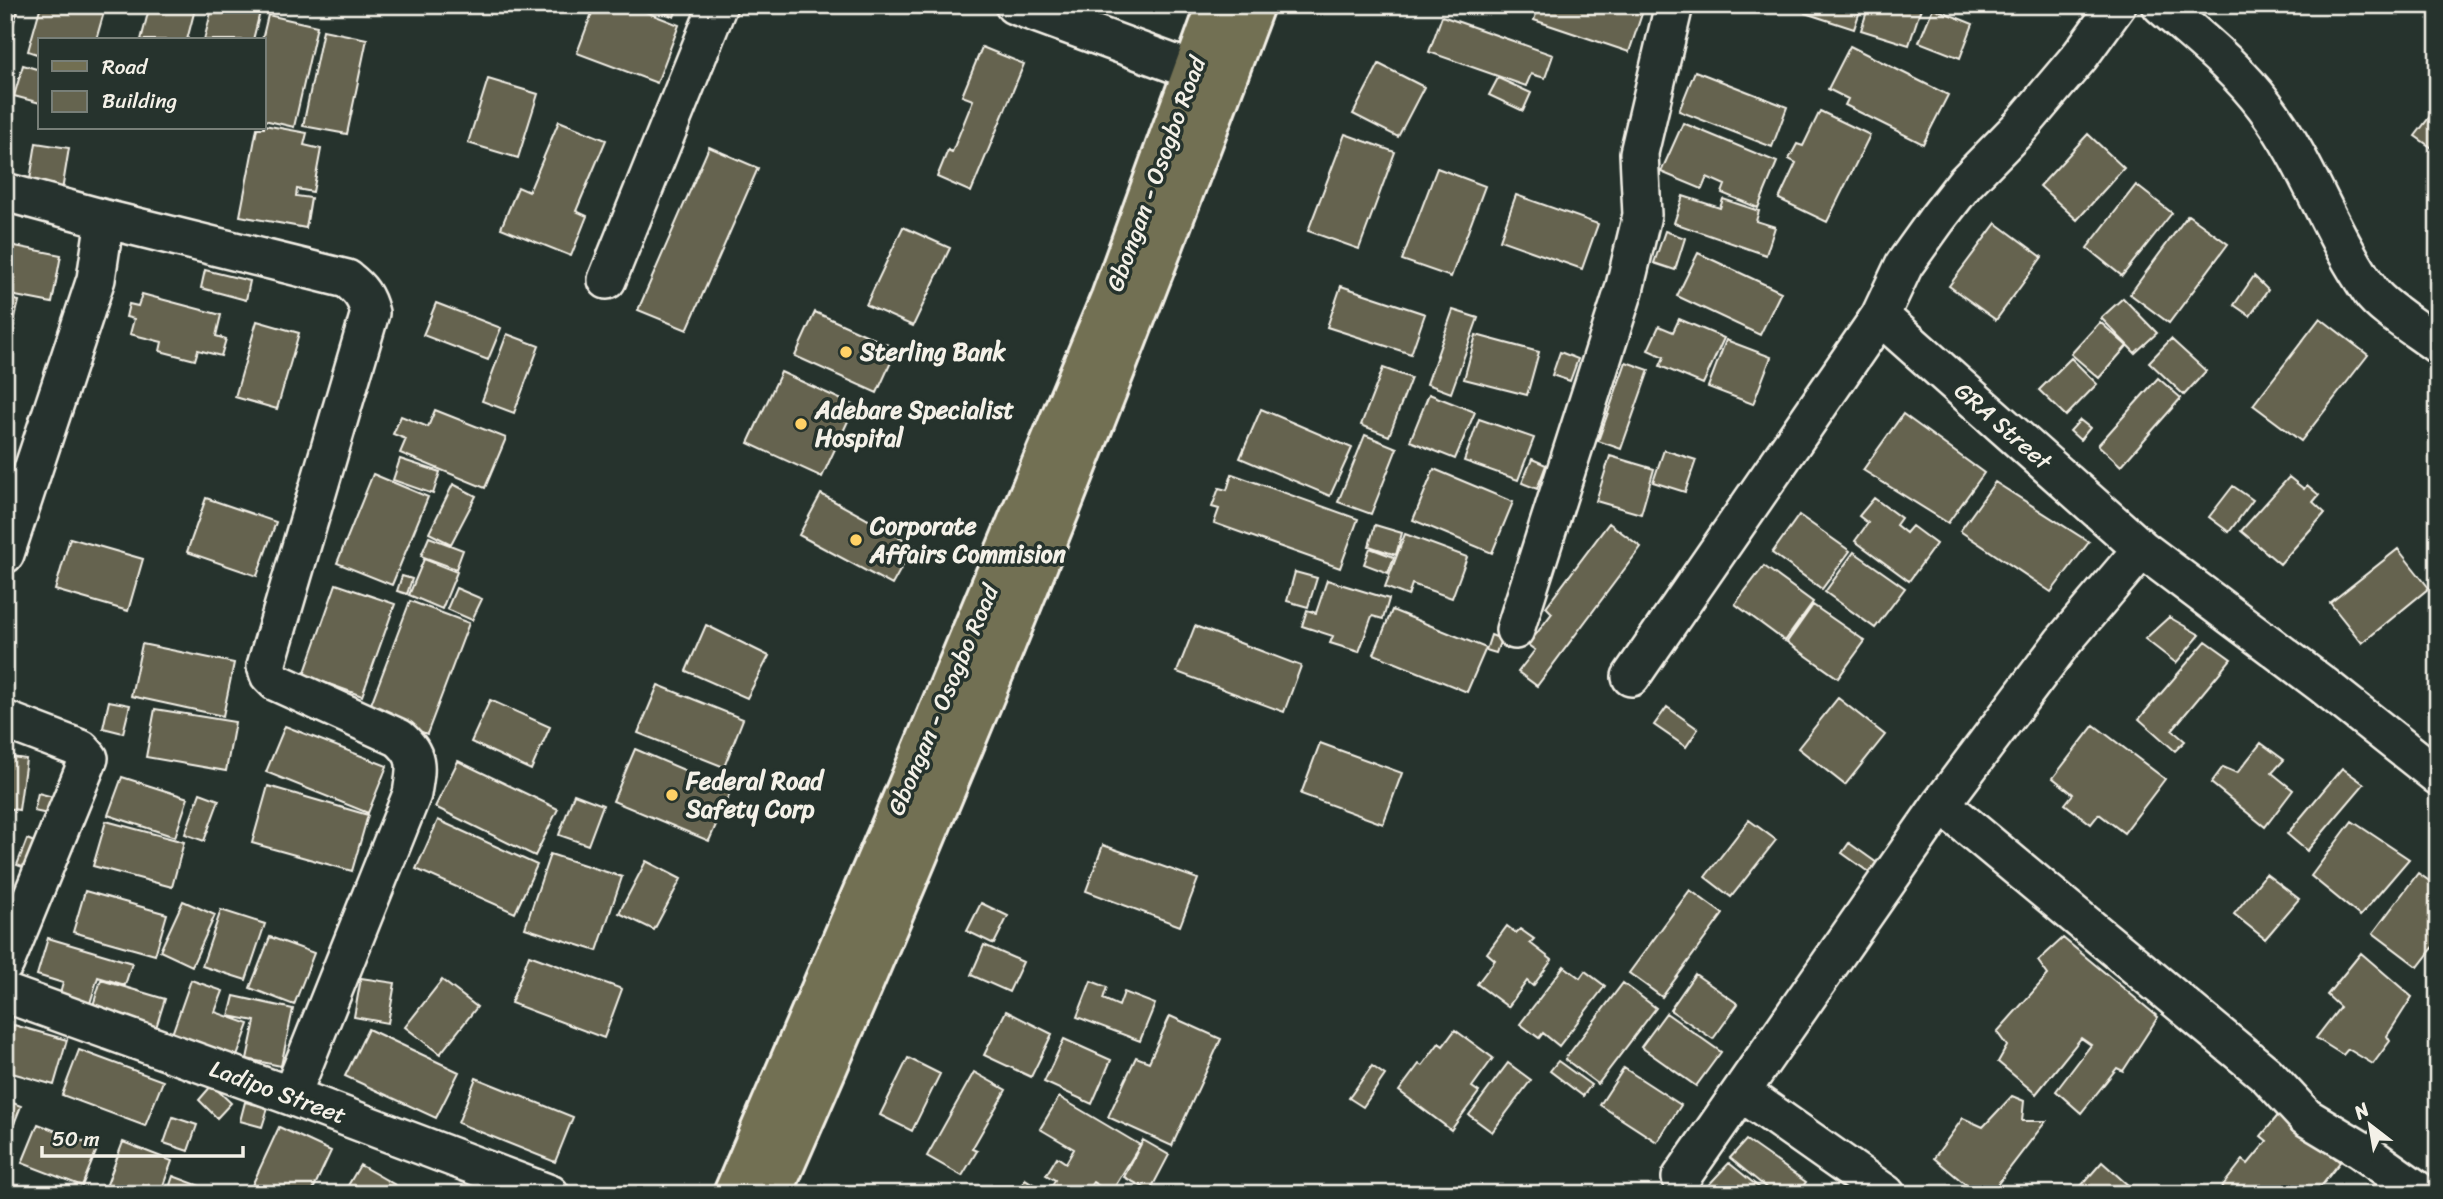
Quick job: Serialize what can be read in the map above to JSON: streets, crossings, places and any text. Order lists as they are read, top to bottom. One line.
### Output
{"streets":{"main road":["Gbongan - Osogbo Road"],"street":["GRA Street","Ladipo Street"]},"places":["Sterling Bank","Adebare Specialist Hospital","Corporate Affairs Commision","Federal Road Safety Corp"],"legend":["Road","Building"],"scale_bar":"50 m","north":"top left"}
